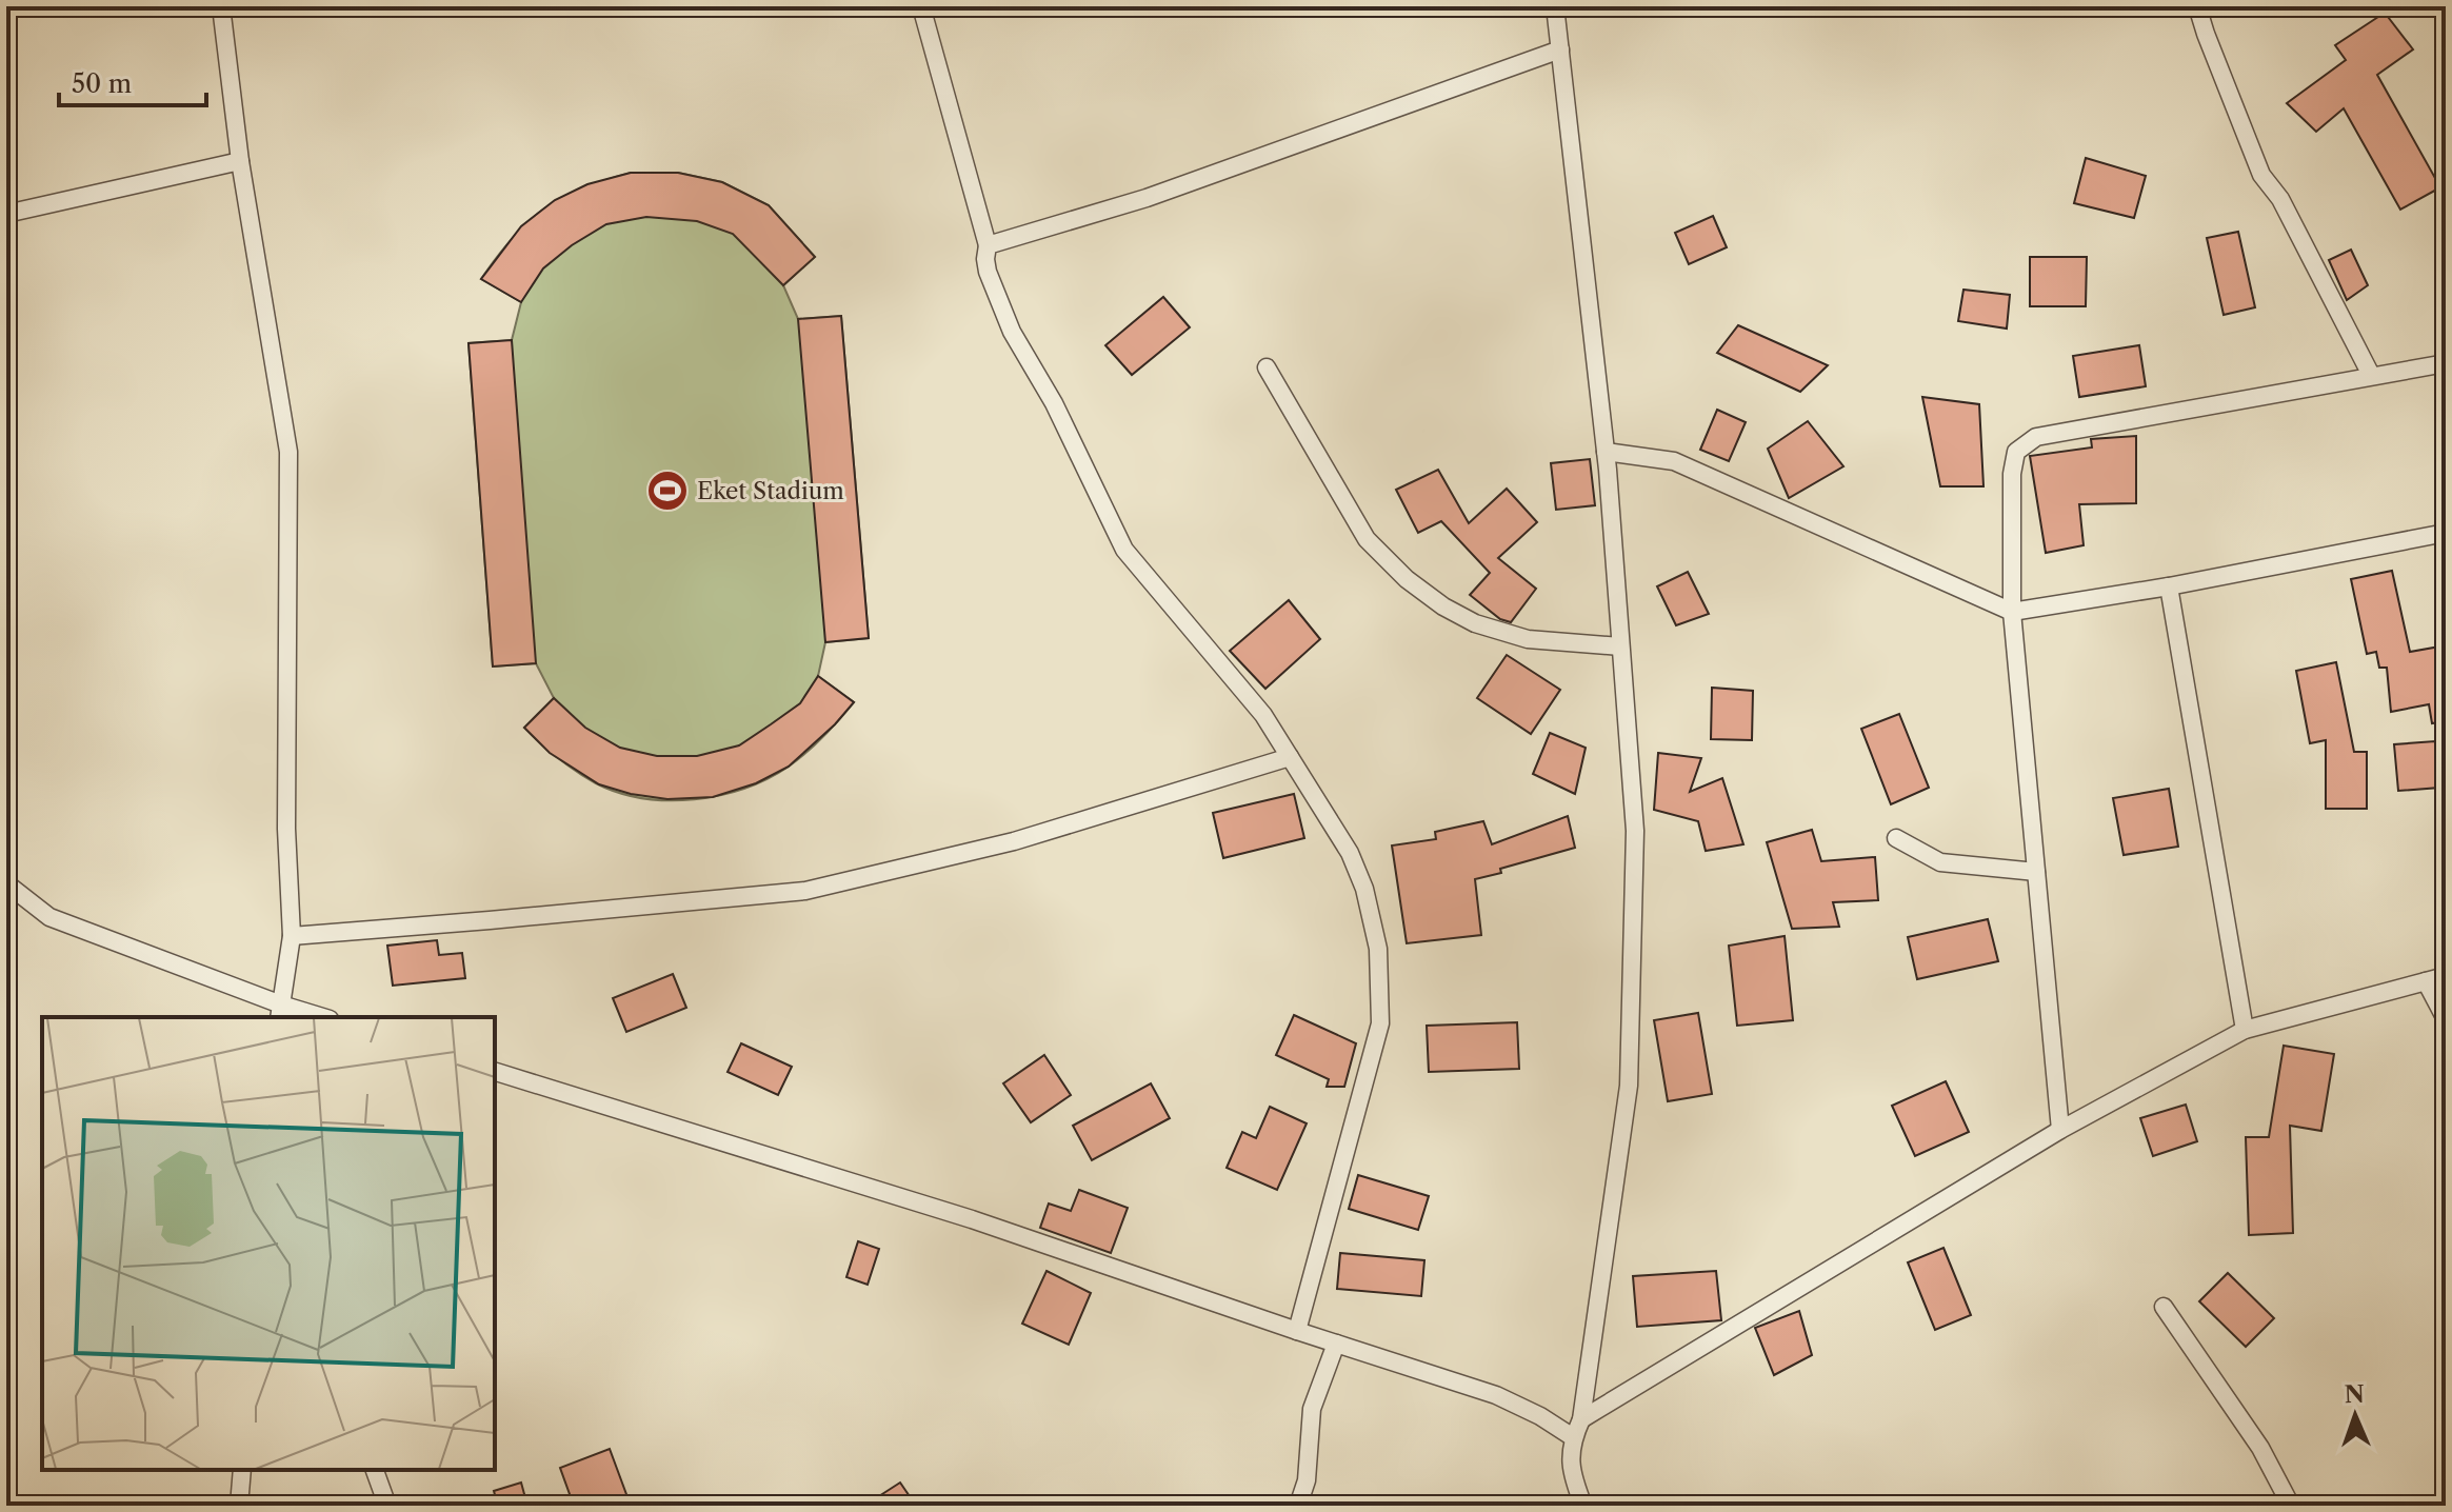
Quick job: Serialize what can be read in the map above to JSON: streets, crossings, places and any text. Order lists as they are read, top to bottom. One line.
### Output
{"places":{"sports":["Eket Stadium"]},"scale_bar":"50 m","north":"top"}
